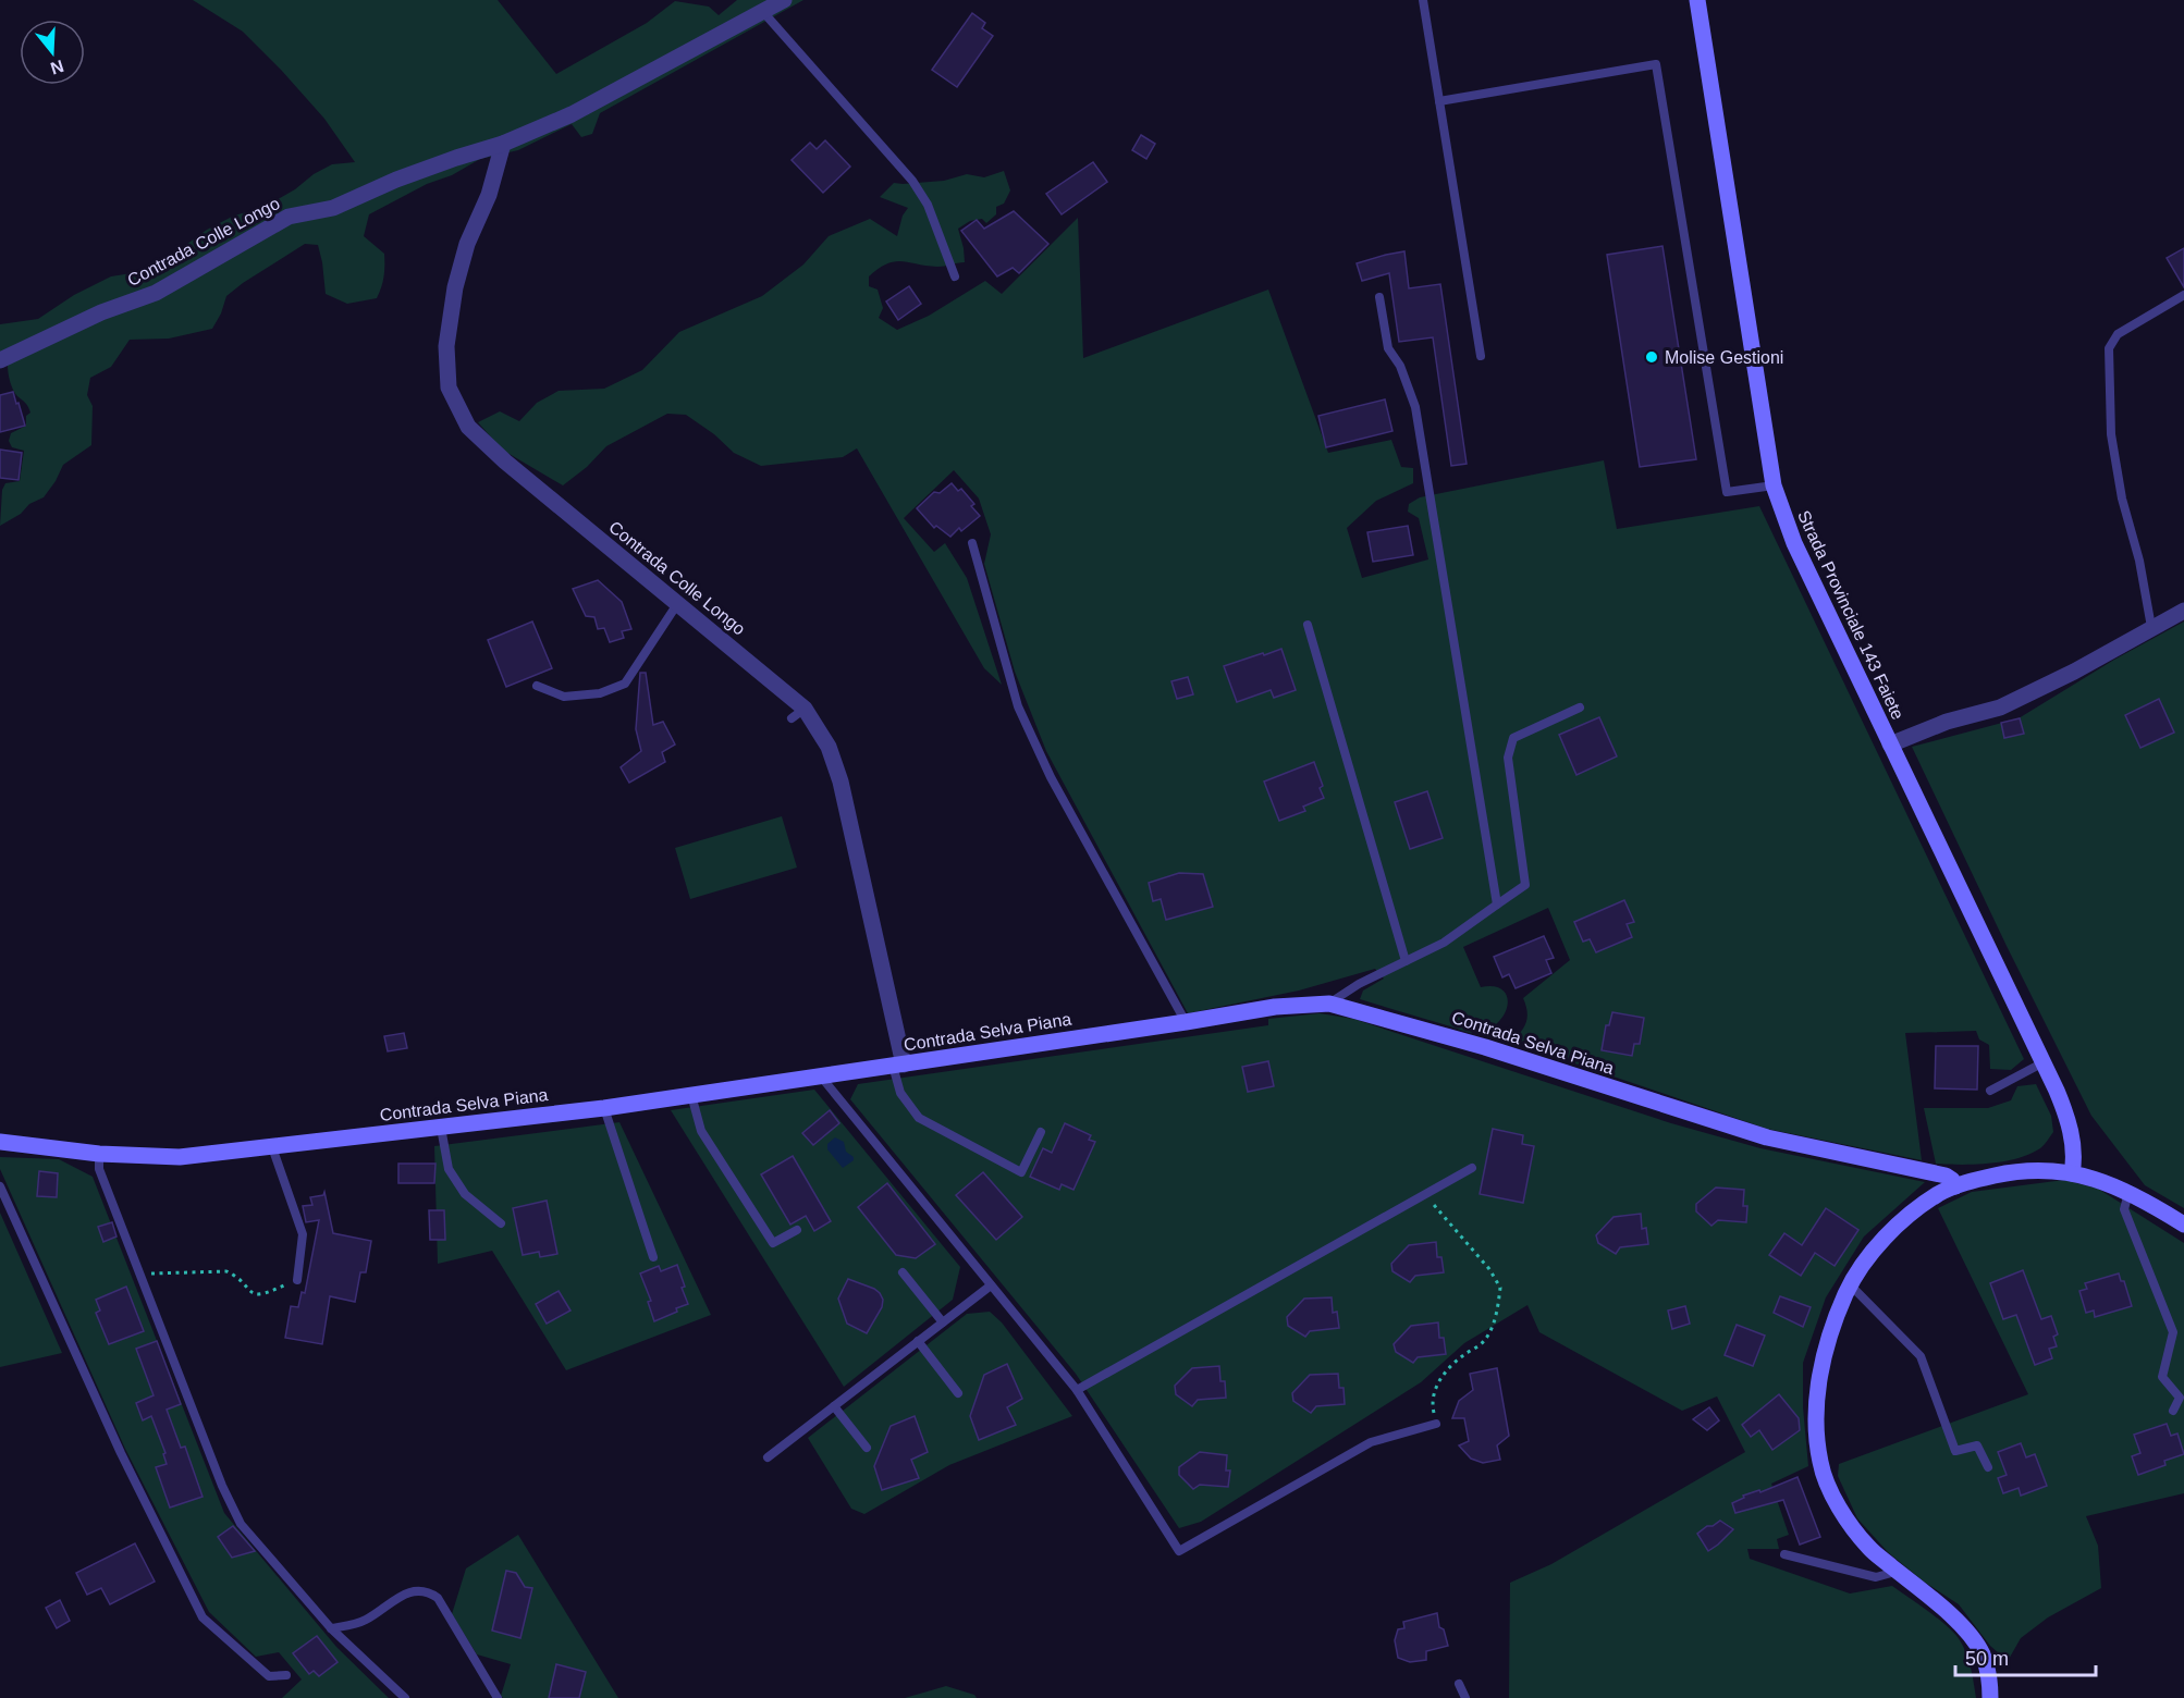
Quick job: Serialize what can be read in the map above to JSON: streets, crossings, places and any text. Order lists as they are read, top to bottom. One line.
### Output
{"streets":{"main road":["Strada Provinciale 143 Faiete","Contrada Selva Piana"],"street":["Contrada Colle Longo"]},"crossings":[["Contrada Colle Longo","Contrada Selva Piana"]],"places":["Molise Gestioni"],"scale_bar":"50 m","north":"bottom"}
